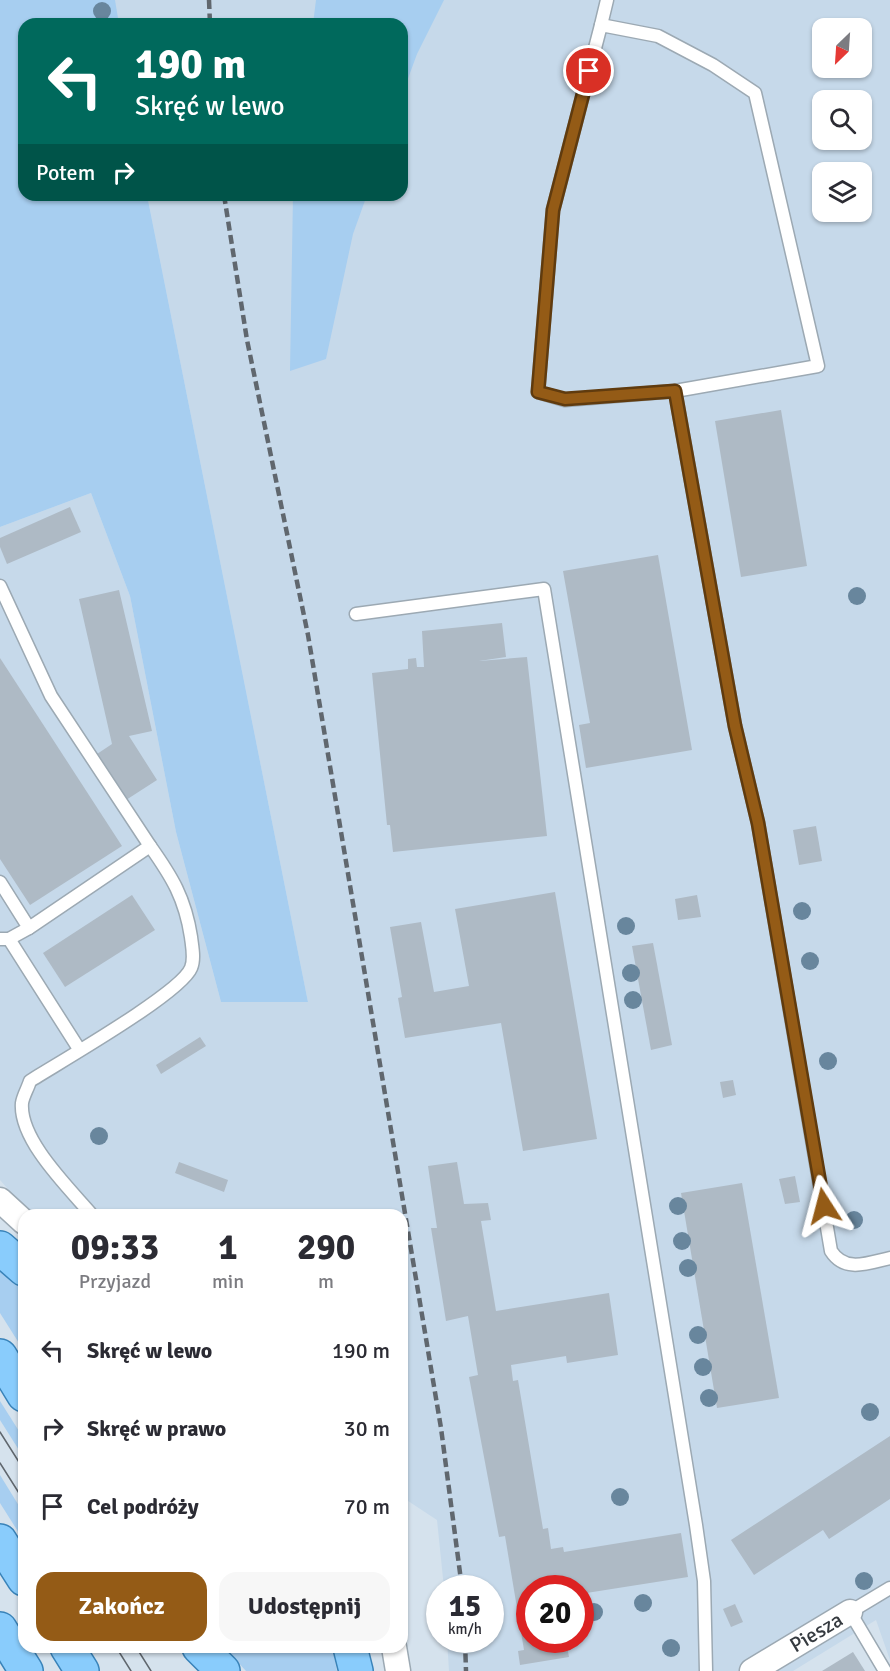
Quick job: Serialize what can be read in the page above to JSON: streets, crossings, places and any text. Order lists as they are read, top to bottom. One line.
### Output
{"streets":{"street":["Piesza"]},"north":"bottom left","page":{"turn":["190 m","Skręć w lewo"],"then":"Potem","eta":["09:33","Przyjazd","1","min","290","m"],"list":[{"name":"Skręć w lewo","value":"190 m"},{"name":"Skręć w prawo","value":"30 m"},{"name":"Cel podróży","value":"70 m"}],"buttons":["Zakończ","Udostępnij"],"speed":"15 km/h","limit":"20"}}
